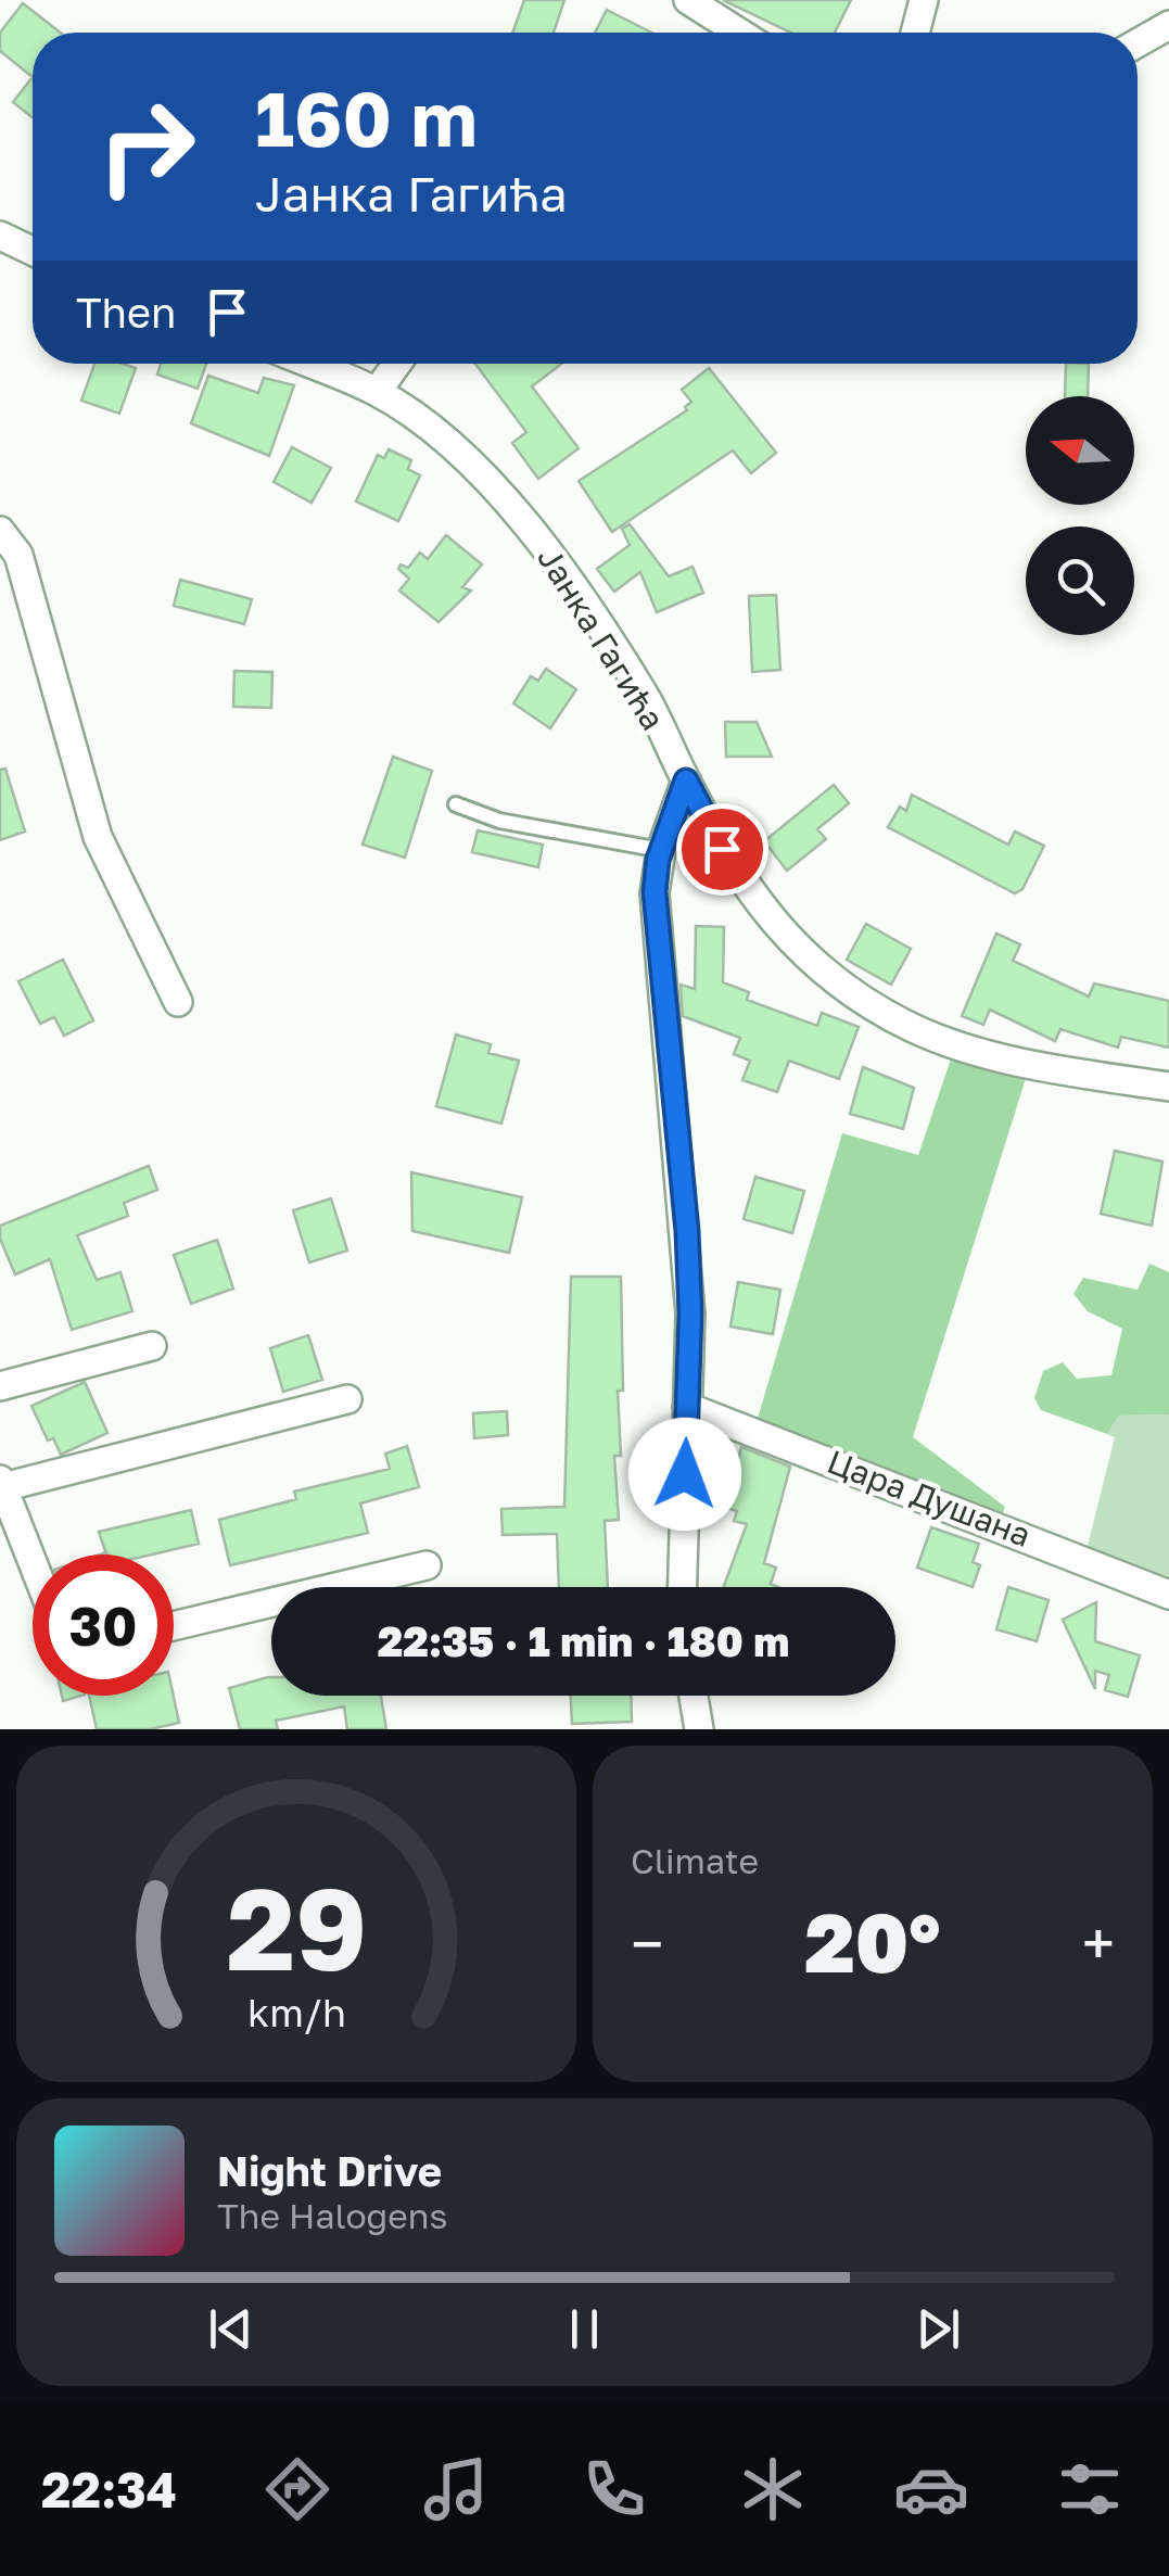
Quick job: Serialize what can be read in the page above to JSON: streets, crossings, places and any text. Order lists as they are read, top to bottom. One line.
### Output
{"streets":{"street":["Јанка Гагића","Цара Душана"]},"north":"left","page":{"turn":["160 m","Јанка Гагића"],"then":"Then","limit":"30","trip":"22:35 · 1 min · 180 m","tile":"Climate","heat":["−","20°","+"],"song":["Night Drive","The Halogens"],"tabs":"22:34","gauge":["29","km/h"]}}
